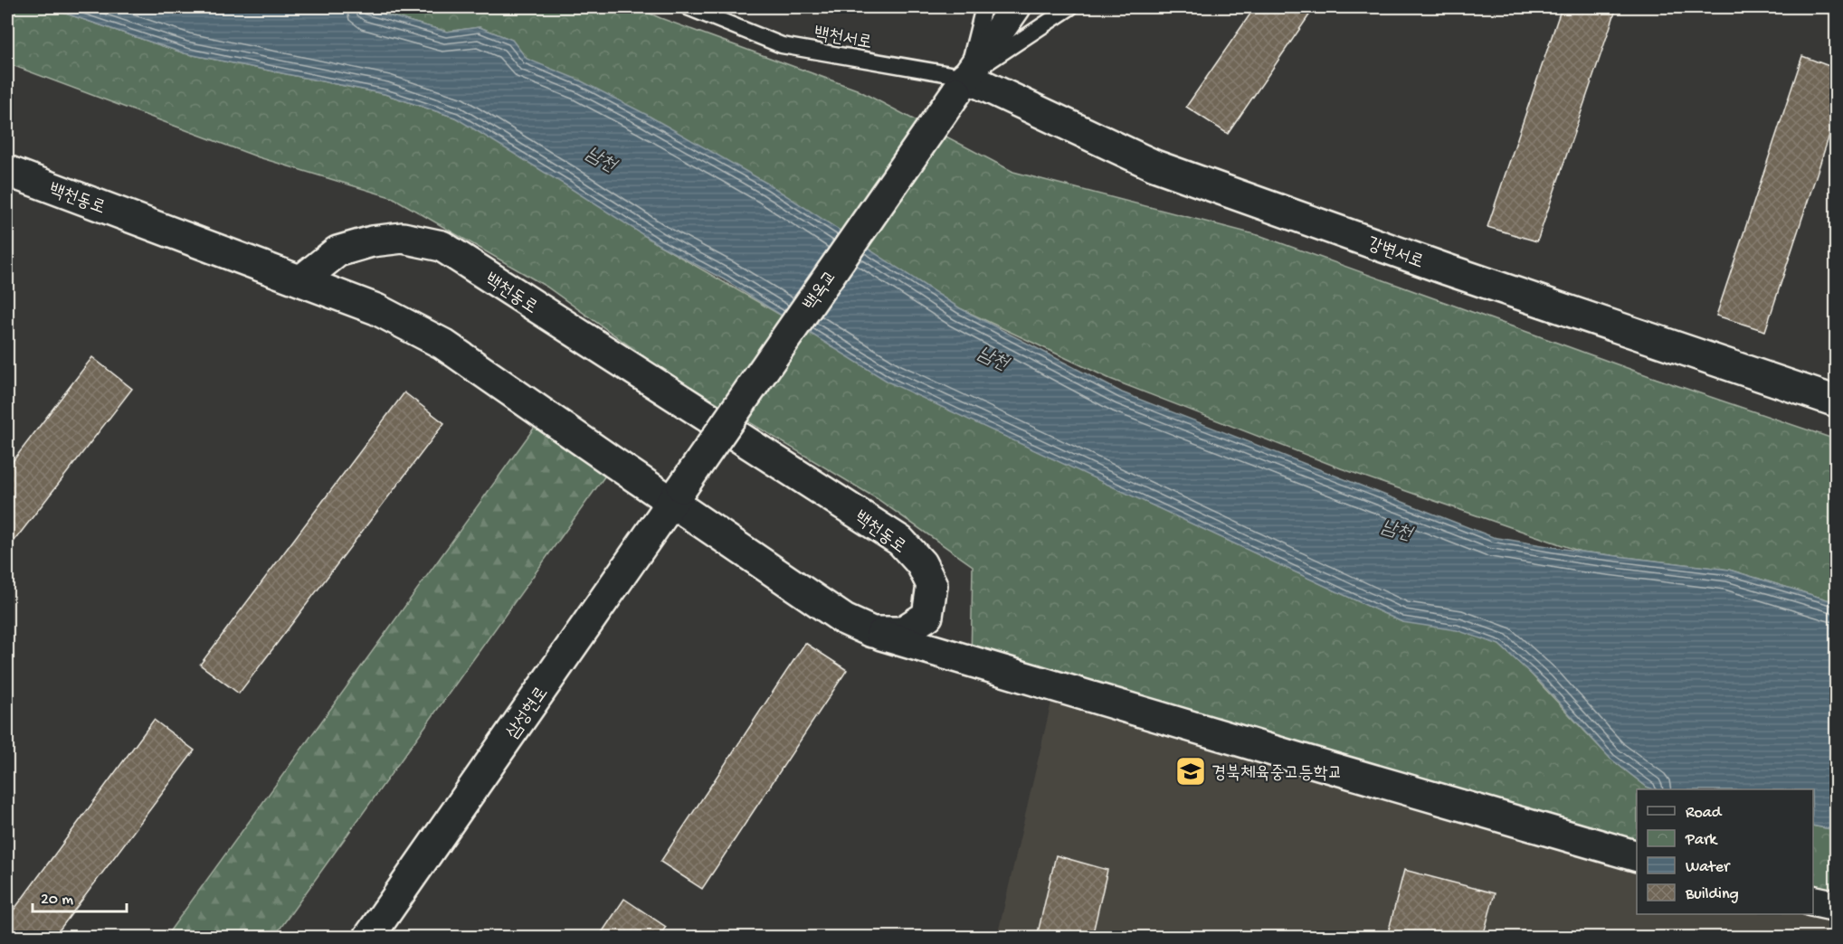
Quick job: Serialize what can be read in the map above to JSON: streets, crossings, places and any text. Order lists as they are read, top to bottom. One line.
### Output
{"streets":{"street":["백천동로","강변서로","백옥교","삼성현로"],"lane":["백천서로"]},"crossings":[["백천서로","강변서로"],["백천서로","백옥교"],["백천동로","백옥교"],["백천동로","삼성현로"],["강변서로","백옥교"],["백옥교","삼성현로"]],"water":["남천"],"places":{"school or university":["경북체육중고등학교"]},"legend":["Road","Park","Water","Building"],"scale_bar":"20 m"}
